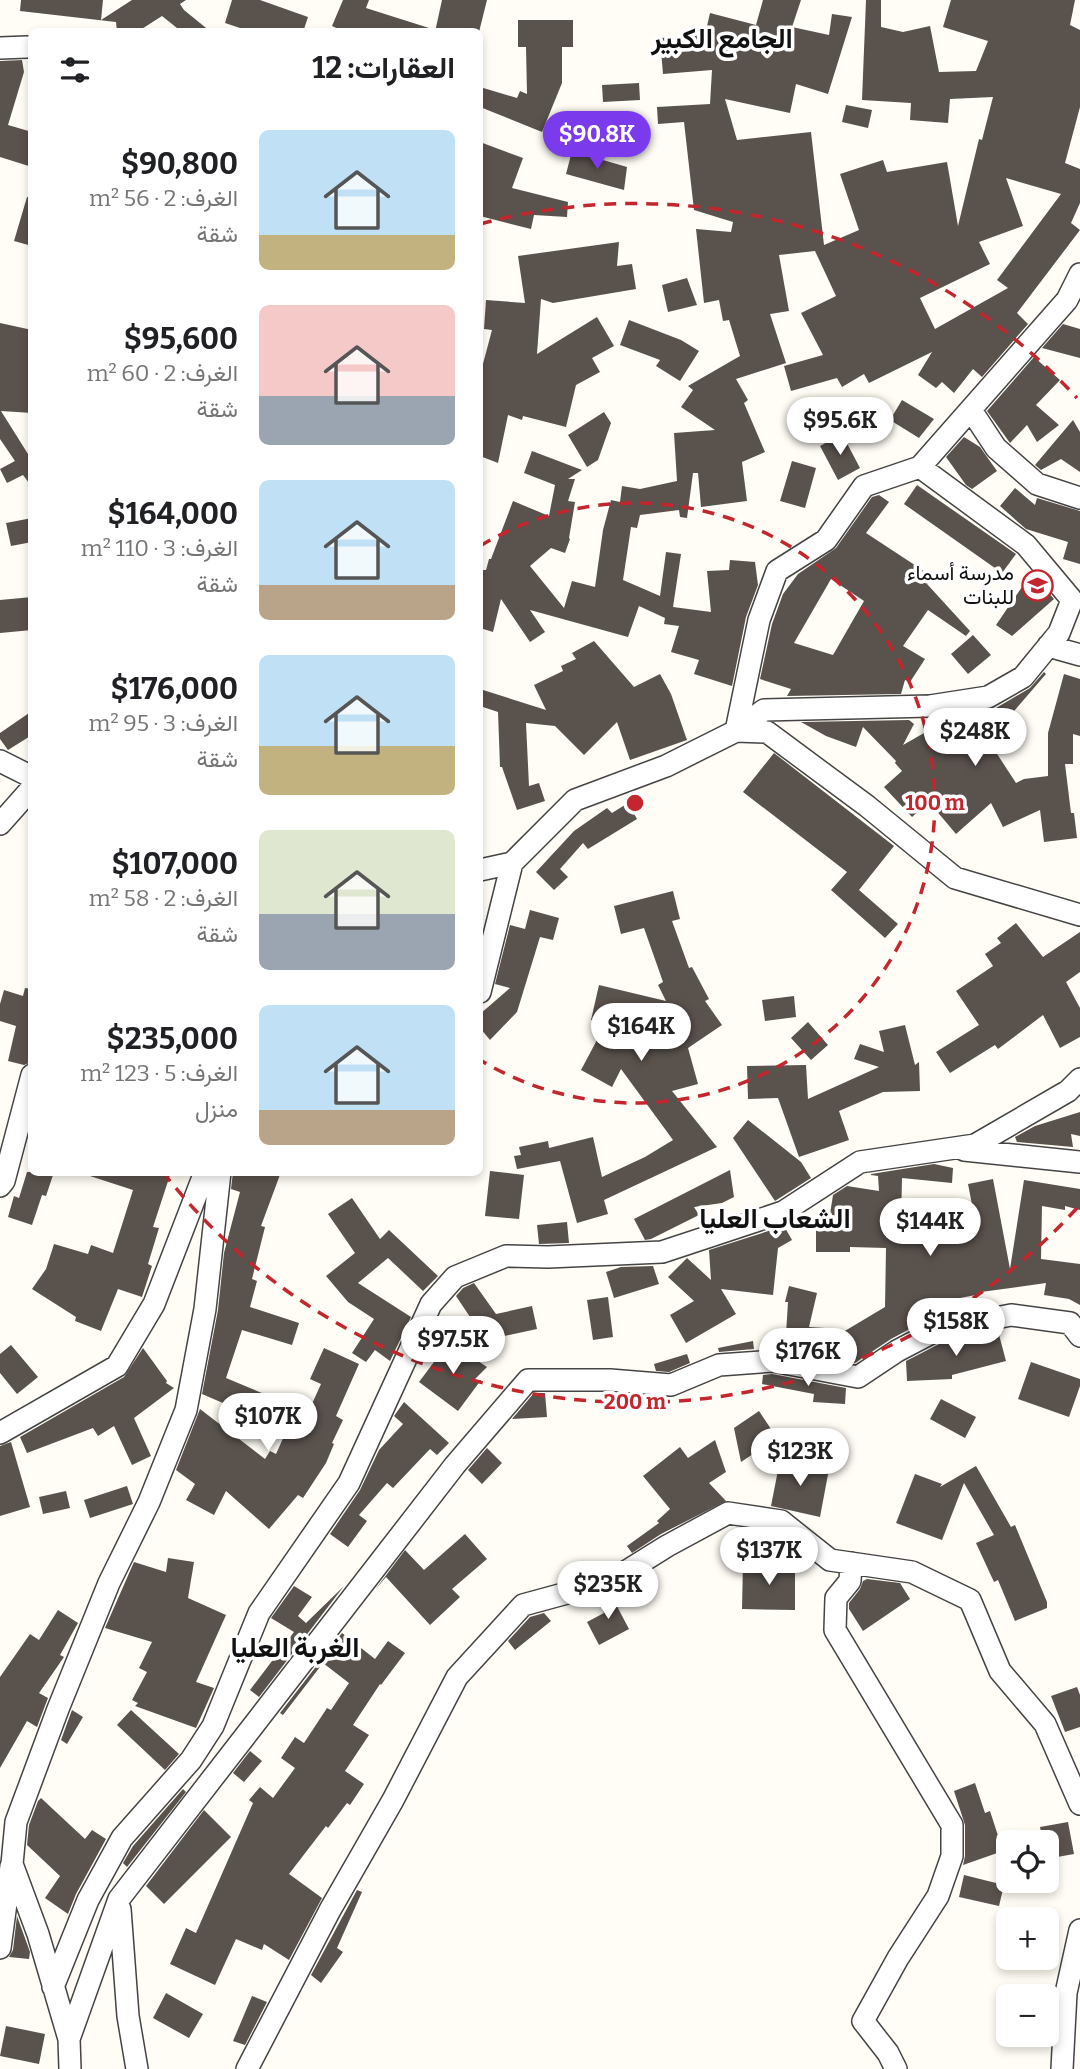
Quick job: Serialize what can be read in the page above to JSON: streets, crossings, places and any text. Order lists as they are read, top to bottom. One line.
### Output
{"districts":["الجامع الكبير","الشعاب العليا","الغربة العليا"],"places":{"school or university":["مدرسة أسماء للبنات"]},"page":{"heading":"العقارات: 12","price":["$90.8K","$95.6K","$248K","$164K","$144K","$158K","$97.5K","$176K","$107K","$123K","$137K","$235K"],"list":[{"name":"$90,800","note":"الغرف: 2 · 56 m² · شقة"},{"name":"$95,600","note":"الغرف: 2 · 60 m² · شقة"},{"name":"$164,000","note":"الغرف: 3 · 110 m² · شقة"},{"name":"$176,000","note":"الغرف: 3 · 95 m² · شقة"},{"name":"$107,000","note":"الغرف: 2 · 58 m² · شقة"},{"name":"$235,000","note":"الغرف: 5 · 123 m² · منزل"}],"map_buttons":["+","−"]},"rings":["100 m","200 m"]}
